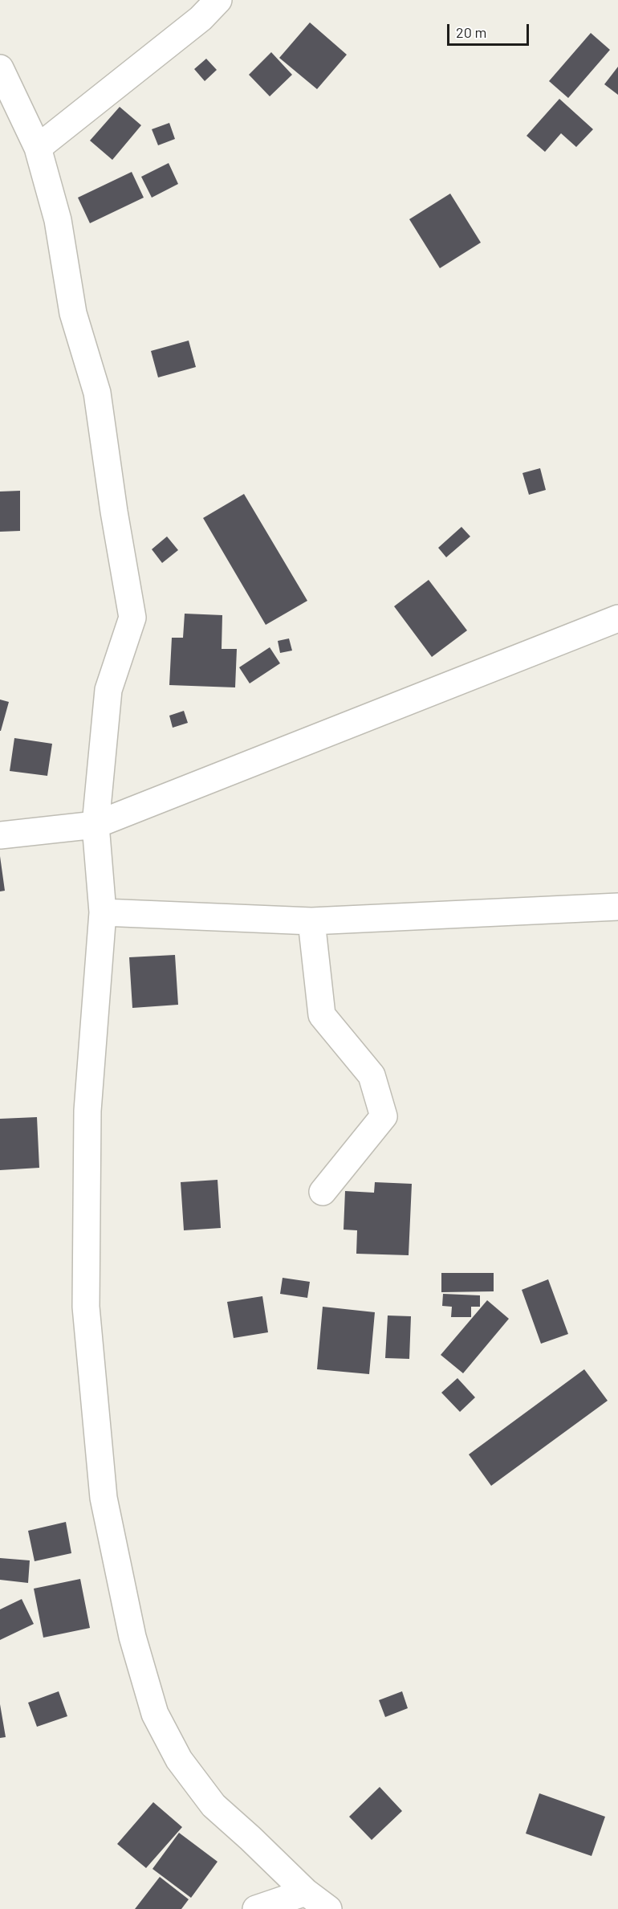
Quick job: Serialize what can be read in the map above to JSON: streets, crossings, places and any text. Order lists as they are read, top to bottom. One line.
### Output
{"scale_bar":"20 m"}
